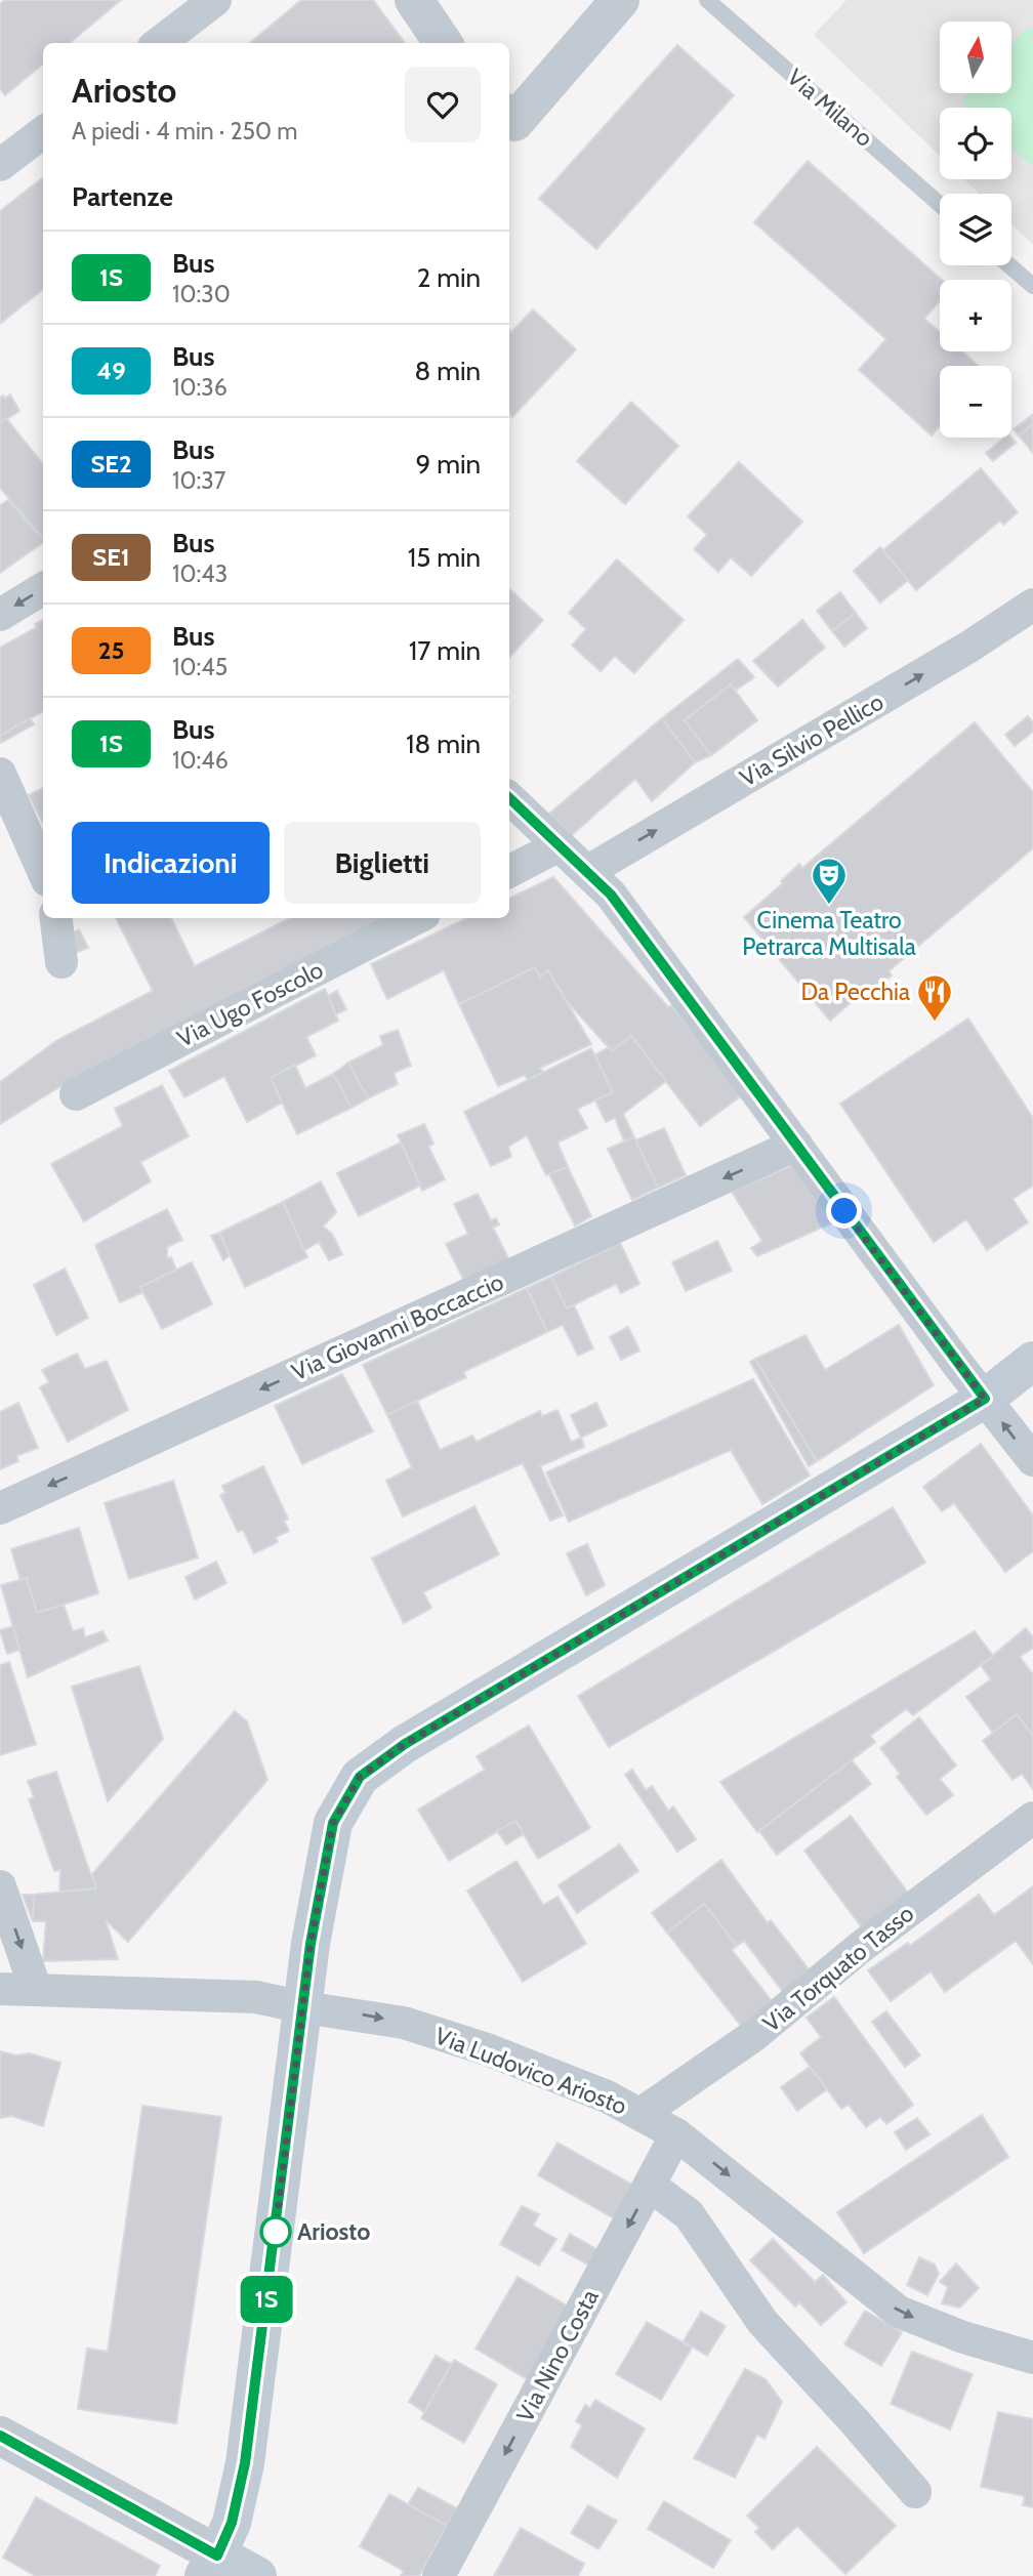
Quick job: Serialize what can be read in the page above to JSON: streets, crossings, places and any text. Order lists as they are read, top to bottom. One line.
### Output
{"streets":{"street":["Via Silvio Pellico","Via Ugo Foscolo","Via Giovanni Boccaccio","Via Torquato Tasso","Via Ludovico Ariosto","Via Nino Costa"],"lane":["Via Milano"]},"crossings":[["Via Torquato Tasso","Via Ludovico Ariosto"],["Via Ludovico Ariosto","Via Nino Costa"]],"one_way":["Via Silvio Pellico","Via Giovanni Boccaccio","Via Nino Costa"],"places":{"theatre":["Cinema Teatro Petrarca Multisala"],"restaurant":["Da Pecchia"],"other":["Ariosto"]},"lines":["bus line 1S"],"north":"top","page":{"on_map":"1S","map_buttons":["+","−"],"heading":[["Ariosto","A piedi · 4 min · 250 m"],"Partenze"],"list":[{"mark":"1S","name":"Bus","note":"10:30","value":"2 min"},{"mark":"49","name":"Bus","note":"10:36","value":"8 min"},{"mark":"SE2","name":"Bus","note":"10:37","value":"9 min"},{"mark":"SE1","name":"Bus","note":"10:43","value":"15 min"},{"mark":"25","name":"Bus","note":"10:45","value":"17 min"},{"mark":"1S","name":"Bus","note":"10:46","value":"18 min"}],"buttons":["Indicazioni","Biglietti"]}}
